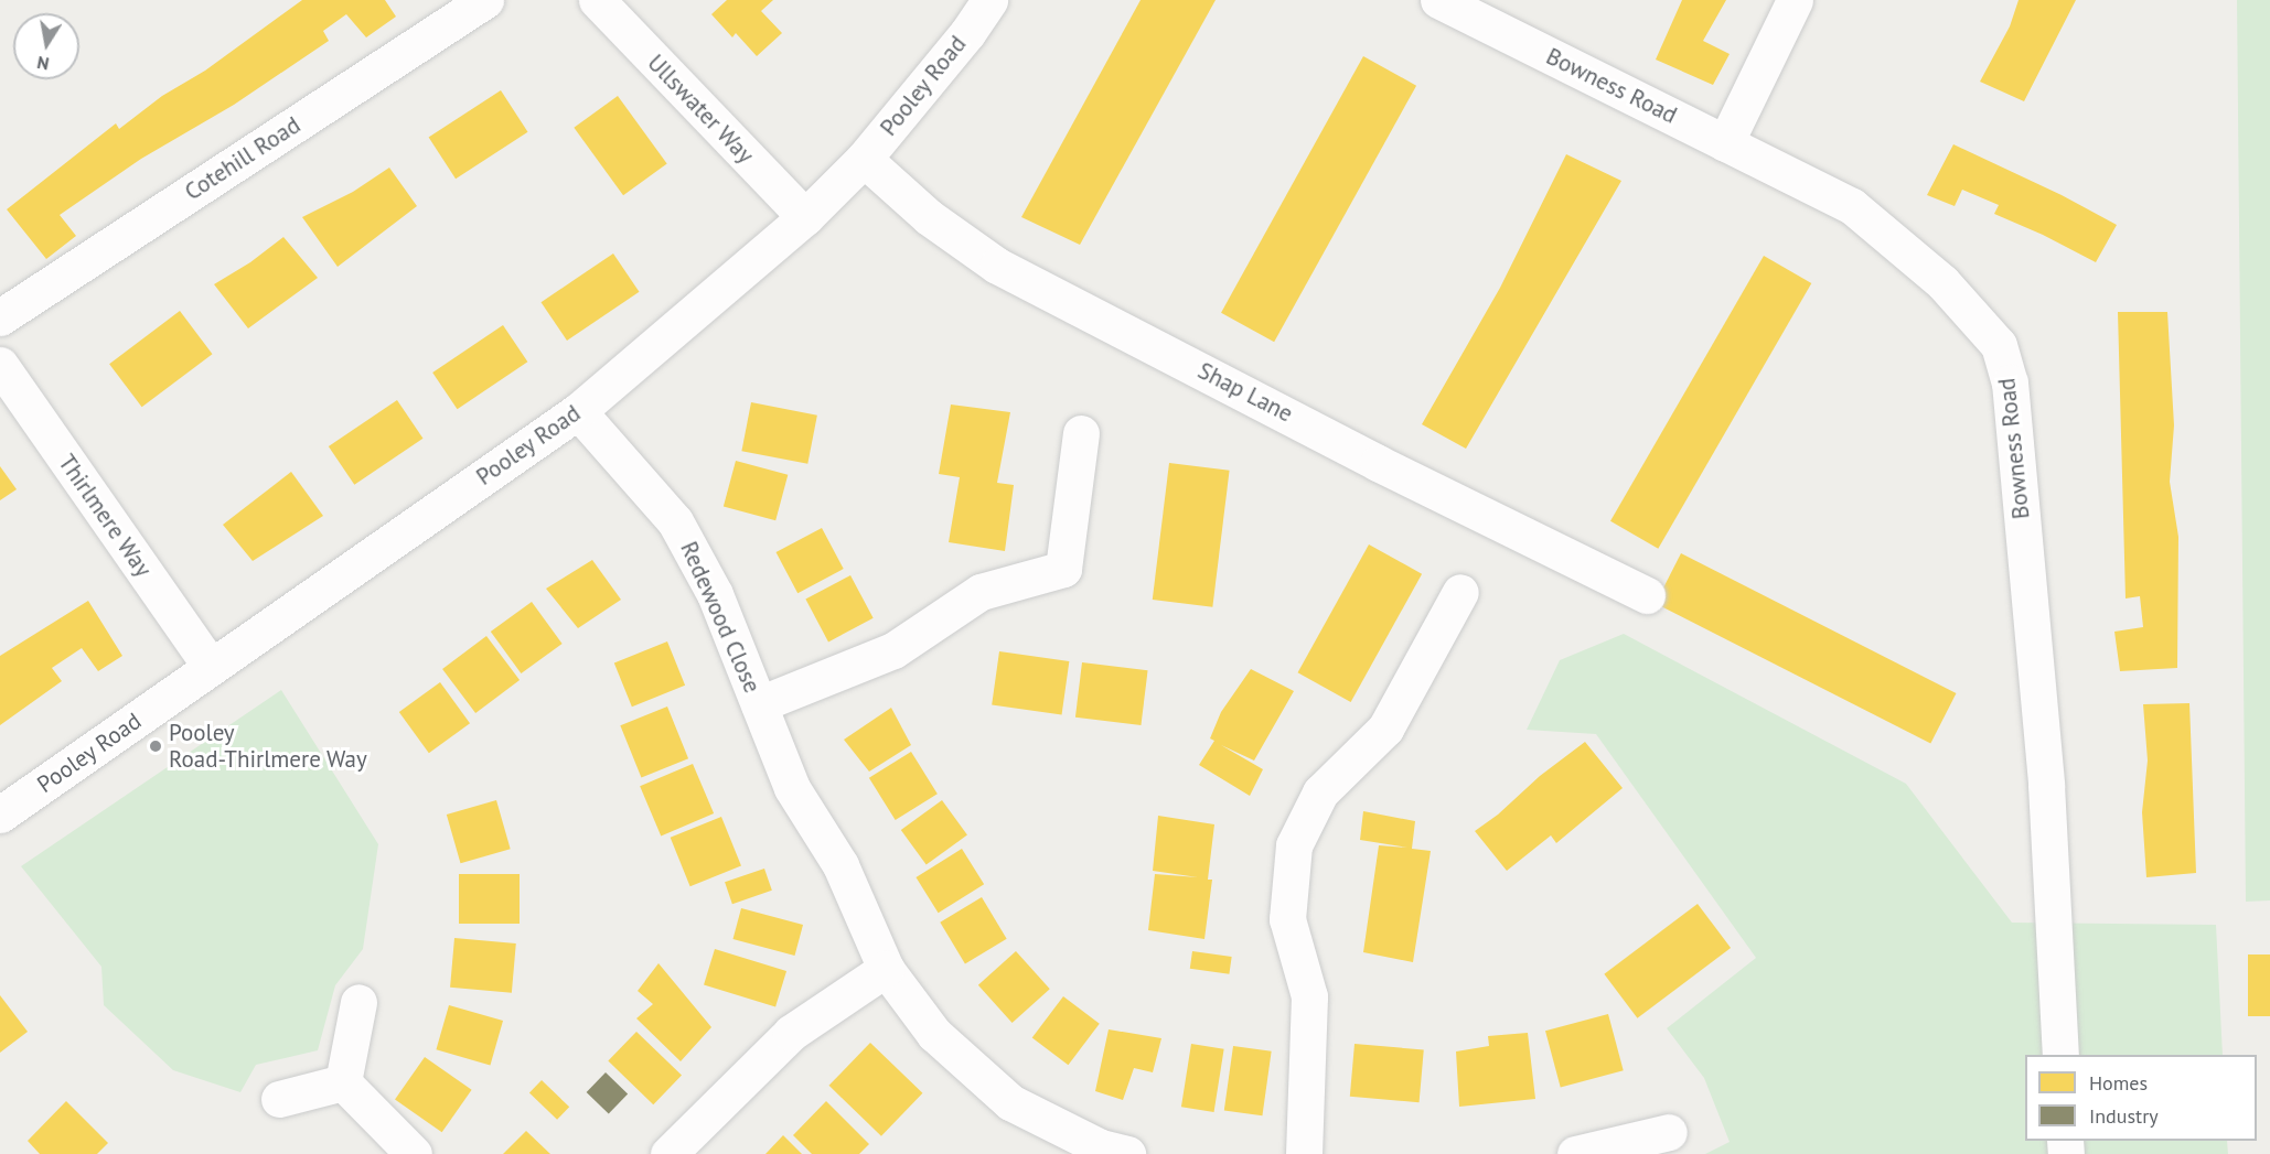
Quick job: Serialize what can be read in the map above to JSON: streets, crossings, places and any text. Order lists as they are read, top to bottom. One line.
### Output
{"streets":{"street":["Pooley Road","Bowness Road","Ullswater Way","Cotehill Road","Shap Lane","Thirlmere Way","Redewood Close"]},"crossings":[["Pooley Road","Ullswater Way"],["Pooley Road","Shap Lane"],["Pooley Road","Thirlmere Way"],["Pooley Road","Redewood Close"]],"places":["Pooley Road-Thirlmere Way"],"legend":["Homes","Industry"],"north":"bottom"}
